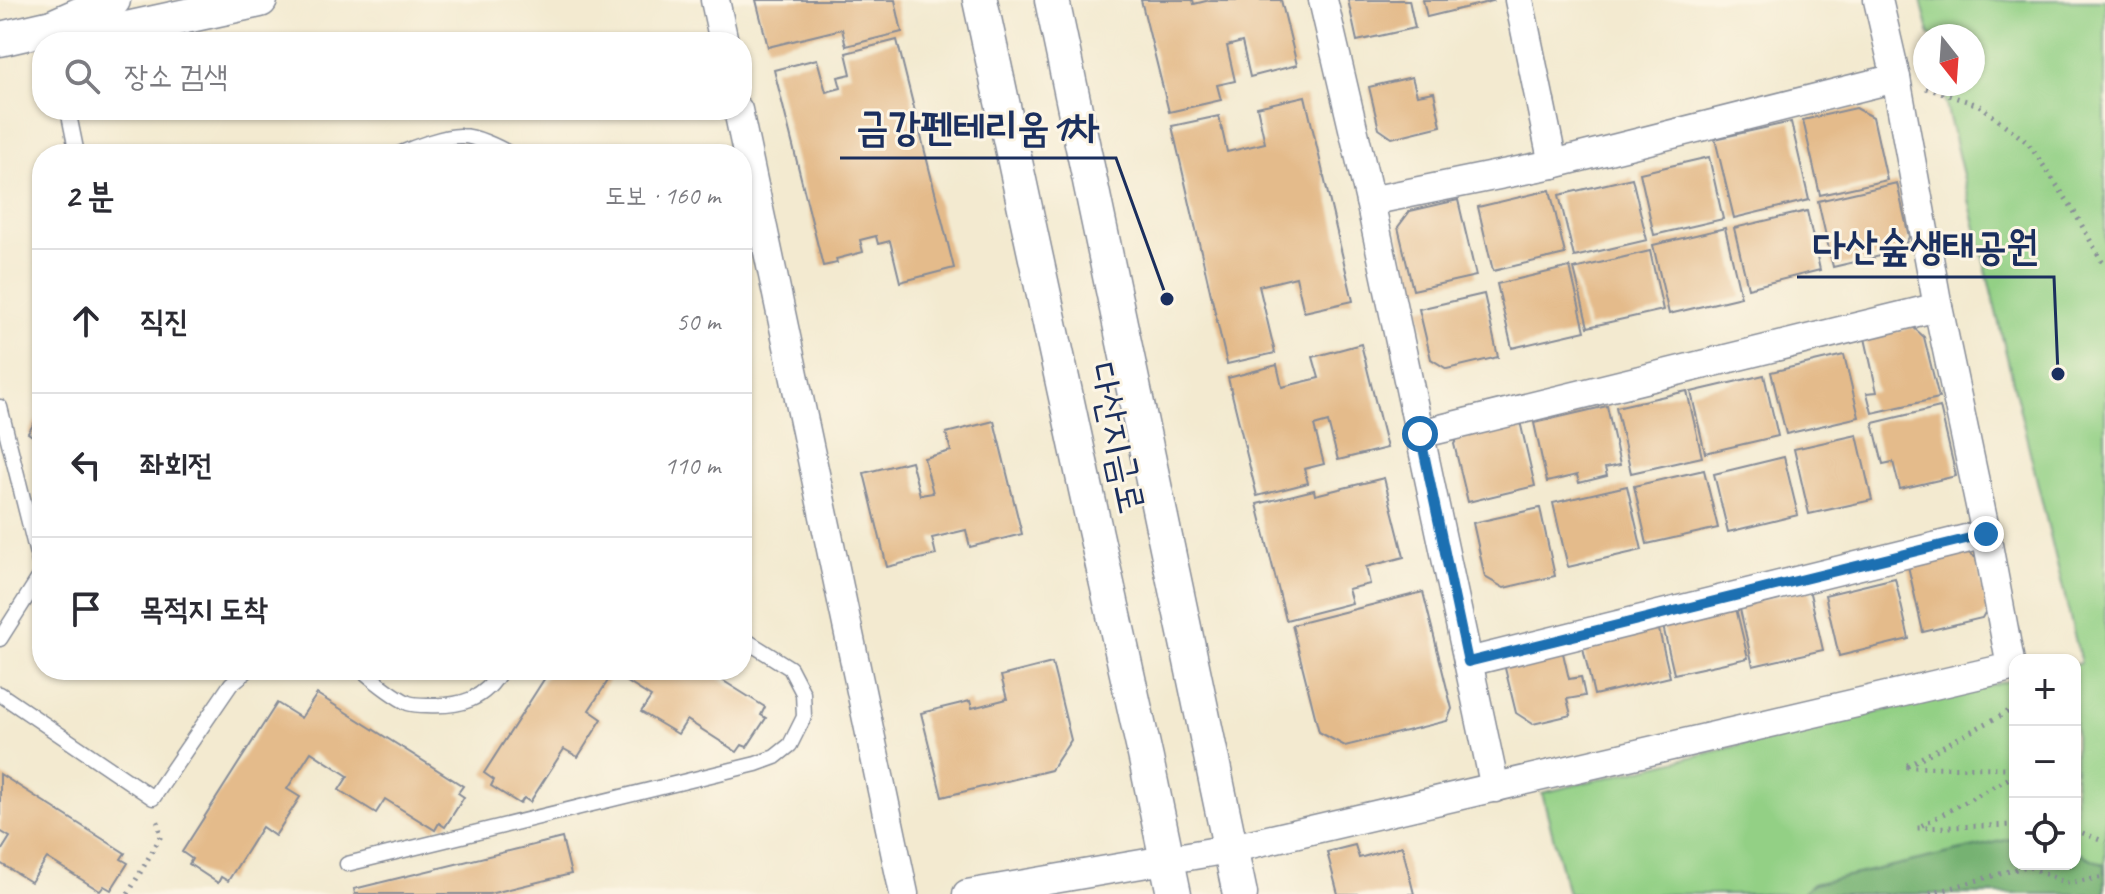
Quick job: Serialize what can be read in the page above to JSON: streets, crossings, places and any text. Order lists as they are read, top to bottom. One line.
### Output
{"streets":{"street":["다산지금로"]},"places":["금강펜테리움1차","다산숲생태공원"],"north":"bottom","page":{"search":"장소 검색","heading":["2 분","도보 · 160 m"],"list":[["직진","50 m"],["좌회전","110 m"],"목적지 도착"],"map_buttons":["+","−"]}}
